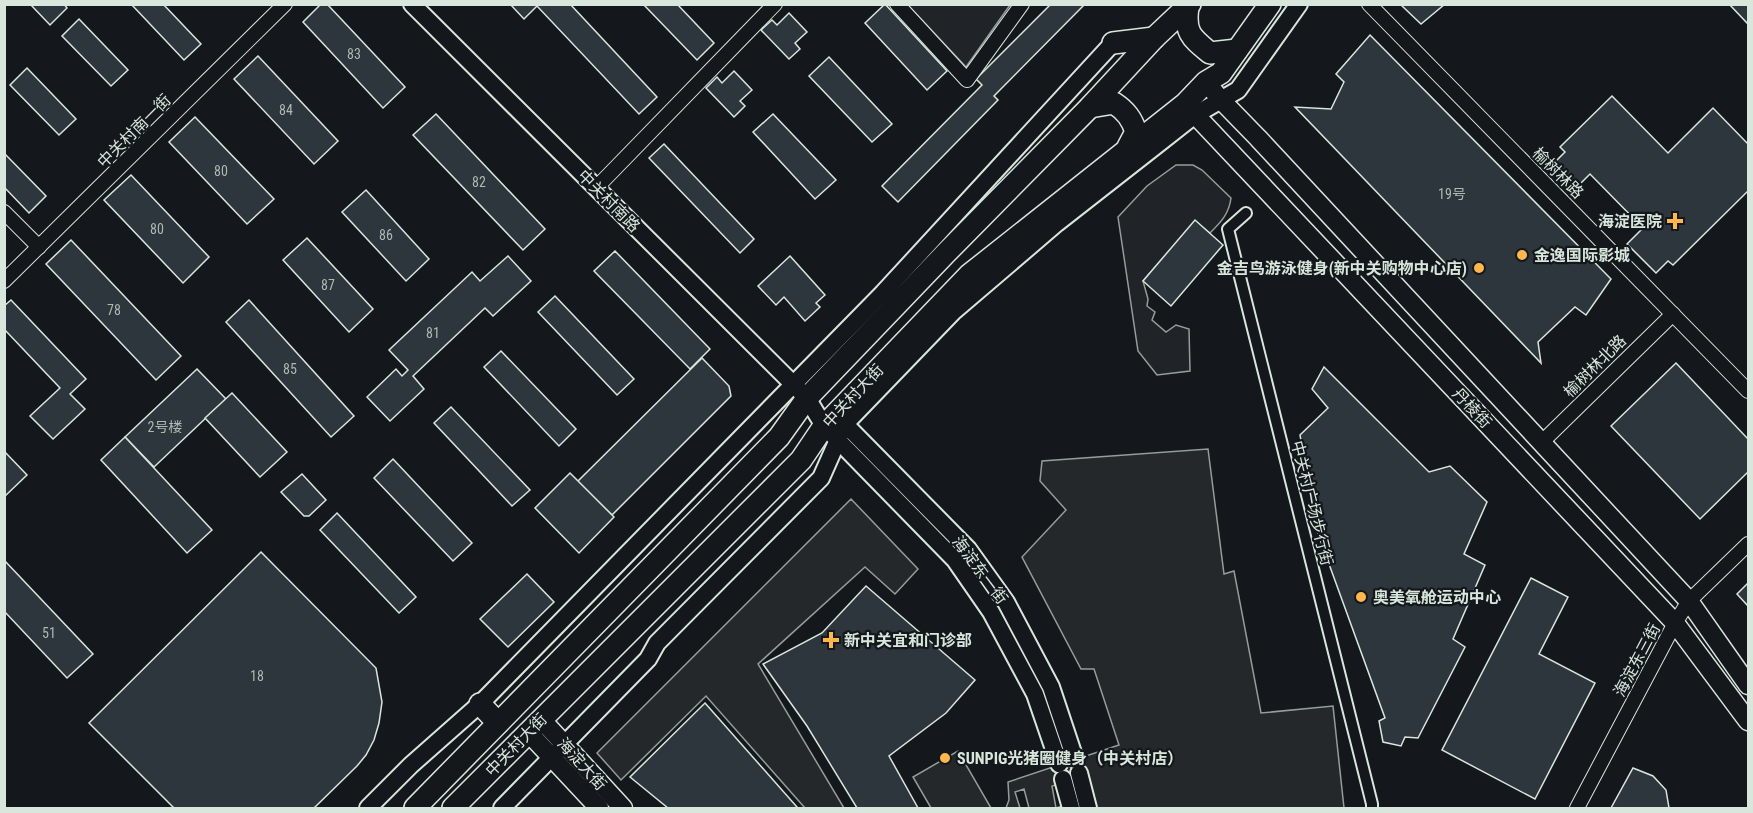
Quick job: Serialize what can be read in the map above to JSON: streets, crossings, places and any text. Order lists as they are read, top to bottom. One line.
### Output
{"streets":{"main road":["中关村大街","丹棱街","海淀大街"],"street":["中关村南一街","榆树林路","中关村南路","榆树林北路","中关村广场步行街","海淀东一街","海淀东三街"]},"crossings":[["榆树林路","榆树林北路"],["中关村南路","中关村大街"],["中关村南路","海淀东一街"],["榆树林北路","丹棱街"],["中关村大街","丹棱街"],["中关村大街","海淀东一街"],["中关村大街","海淀大街"],["丹棱街","海淀东三街"]],"places":{"health":["海淀医院","新中关宜和门诊部"],"other":["金逸国际影城","金吉鸟游泳健身(新中关购物中心店)","奥美氧舱运动中心","SUNPIG光猪圈健身（中关村店）"]},"house_numbers":["83","84","80","82","19号","80","86","87","78","81","85","2号楼","51","18"]}
